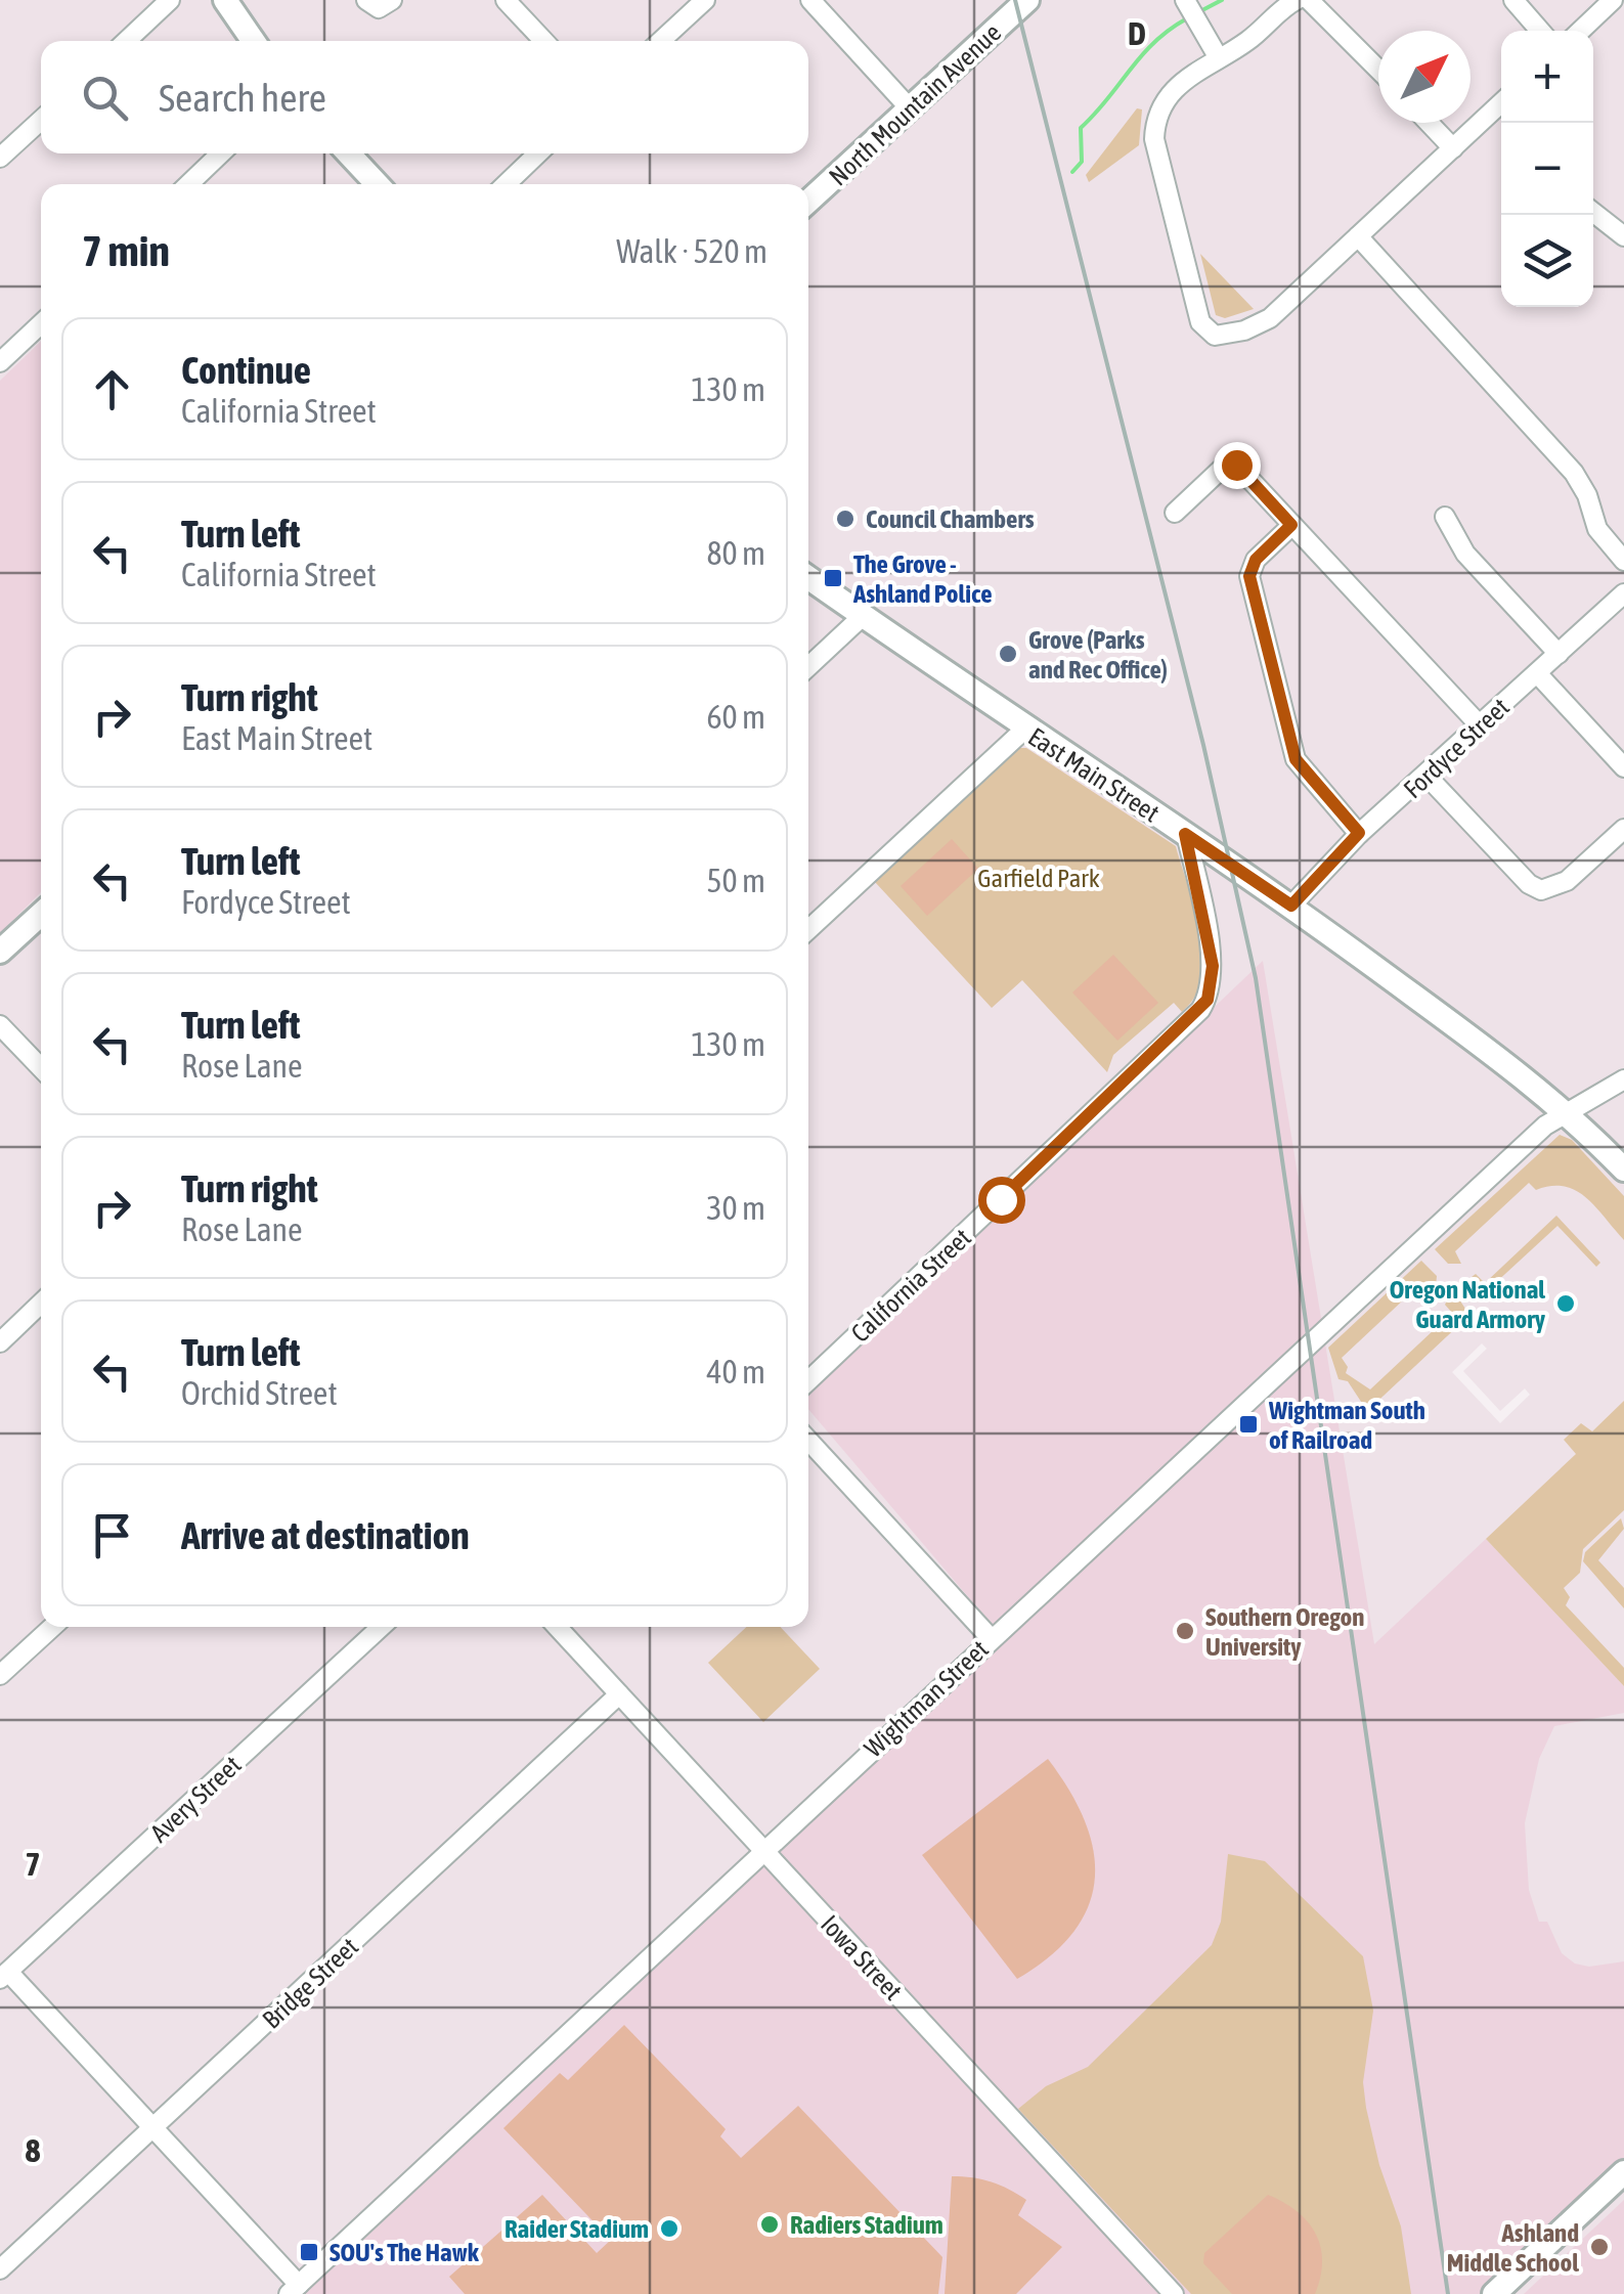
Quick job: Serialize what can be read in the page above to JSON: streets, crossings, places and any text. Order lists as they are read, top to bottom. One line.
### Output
{"streets":{"street":["North Mountain Avenue","Fordyce Street","East Main Street","California Street","Wightman Street","Avery Street","Iowa Street","Bridge Street"]},"crossings":[["Fordyce Street","East Main Street"],["East Main Street","California Street"],["East Main Street","Wightman Street"],["Wightman Street","Iowa Street"],["Iowa Street","Bridge Street"]],"parks":["Garfield Park"],"places":{"other":["Council Chambers","Grove (Parks and Rec Office)","Oregon National Guard Armory","Southern Oregon University","Radiers Stadium","Raider Stadium","Ashland Middle School"],"transit":["The Grove - Ashland Police","Wightman South of Railroad","SOU's The Hawk"]},"north":"top right","page":{"map_buttons":["+","−"],"search":"Search here","heading":["7 min","Walk · 520 m"],"list":[["Continue","California Street","130 m"],["Turn left","California Street","80 m"],["Turn right","East Main Street","60 m"],["Turn left","Fordyce Street","50 m"],["Turn left","Rose Lane","130 m"],["Turn right","Rose Lane","30 m"],["Turn left","Orchid Street","40 m"],"Arrive at destination"]},"grid":{"columns":["D"],"rows":["7","8"]}}
